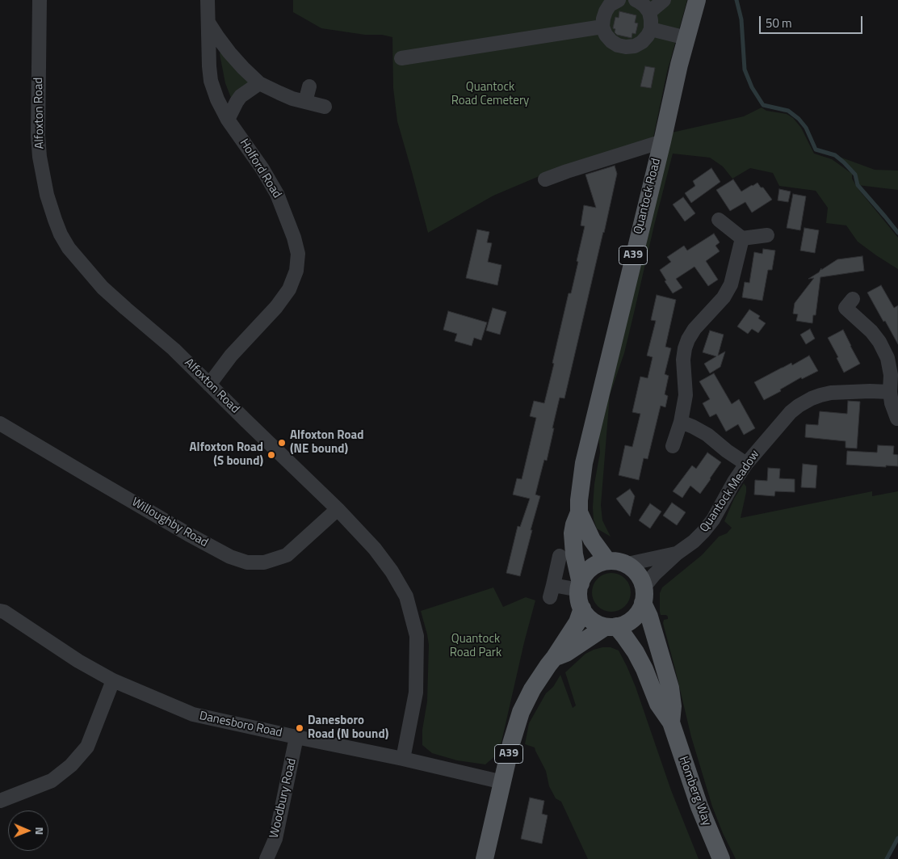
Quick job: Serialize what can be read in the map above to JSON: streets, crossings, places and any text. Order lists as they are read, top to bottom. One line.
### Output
{"streets":{"main road":["Quantock Road","A39","Homberg Way"],"street":["Alfoxton Road","Holford Road","Quantock Meadow","Willoughby Road","Danesboro Road","Woodbury Road"]},"crossings":[["Alfoxton Road","Holford Road"],["Alfoxton Road","Willoughby Road"],["Alfoxton Road","Danesboro Road"],["Quantock Road","A39"],["Quantock Road","Quantock Meadow"],["Quantock Road","Homberg Way"],["A39","Quantock Meadow"],["A39","Danesboro Road"],["A39","Homberg Way"],["Quantock Meadow","Homberg Way"],["Danesboro Road","Woodbury Road"]],"parks":["Quantock Road Cemetery","Quantock Road Park"],"places":["Alfoxton Road (NE bound)","Alfoxton Road (S bound)","Danesboro Road (N bound)"],"scale_bar":"50 m","north":"right"}
